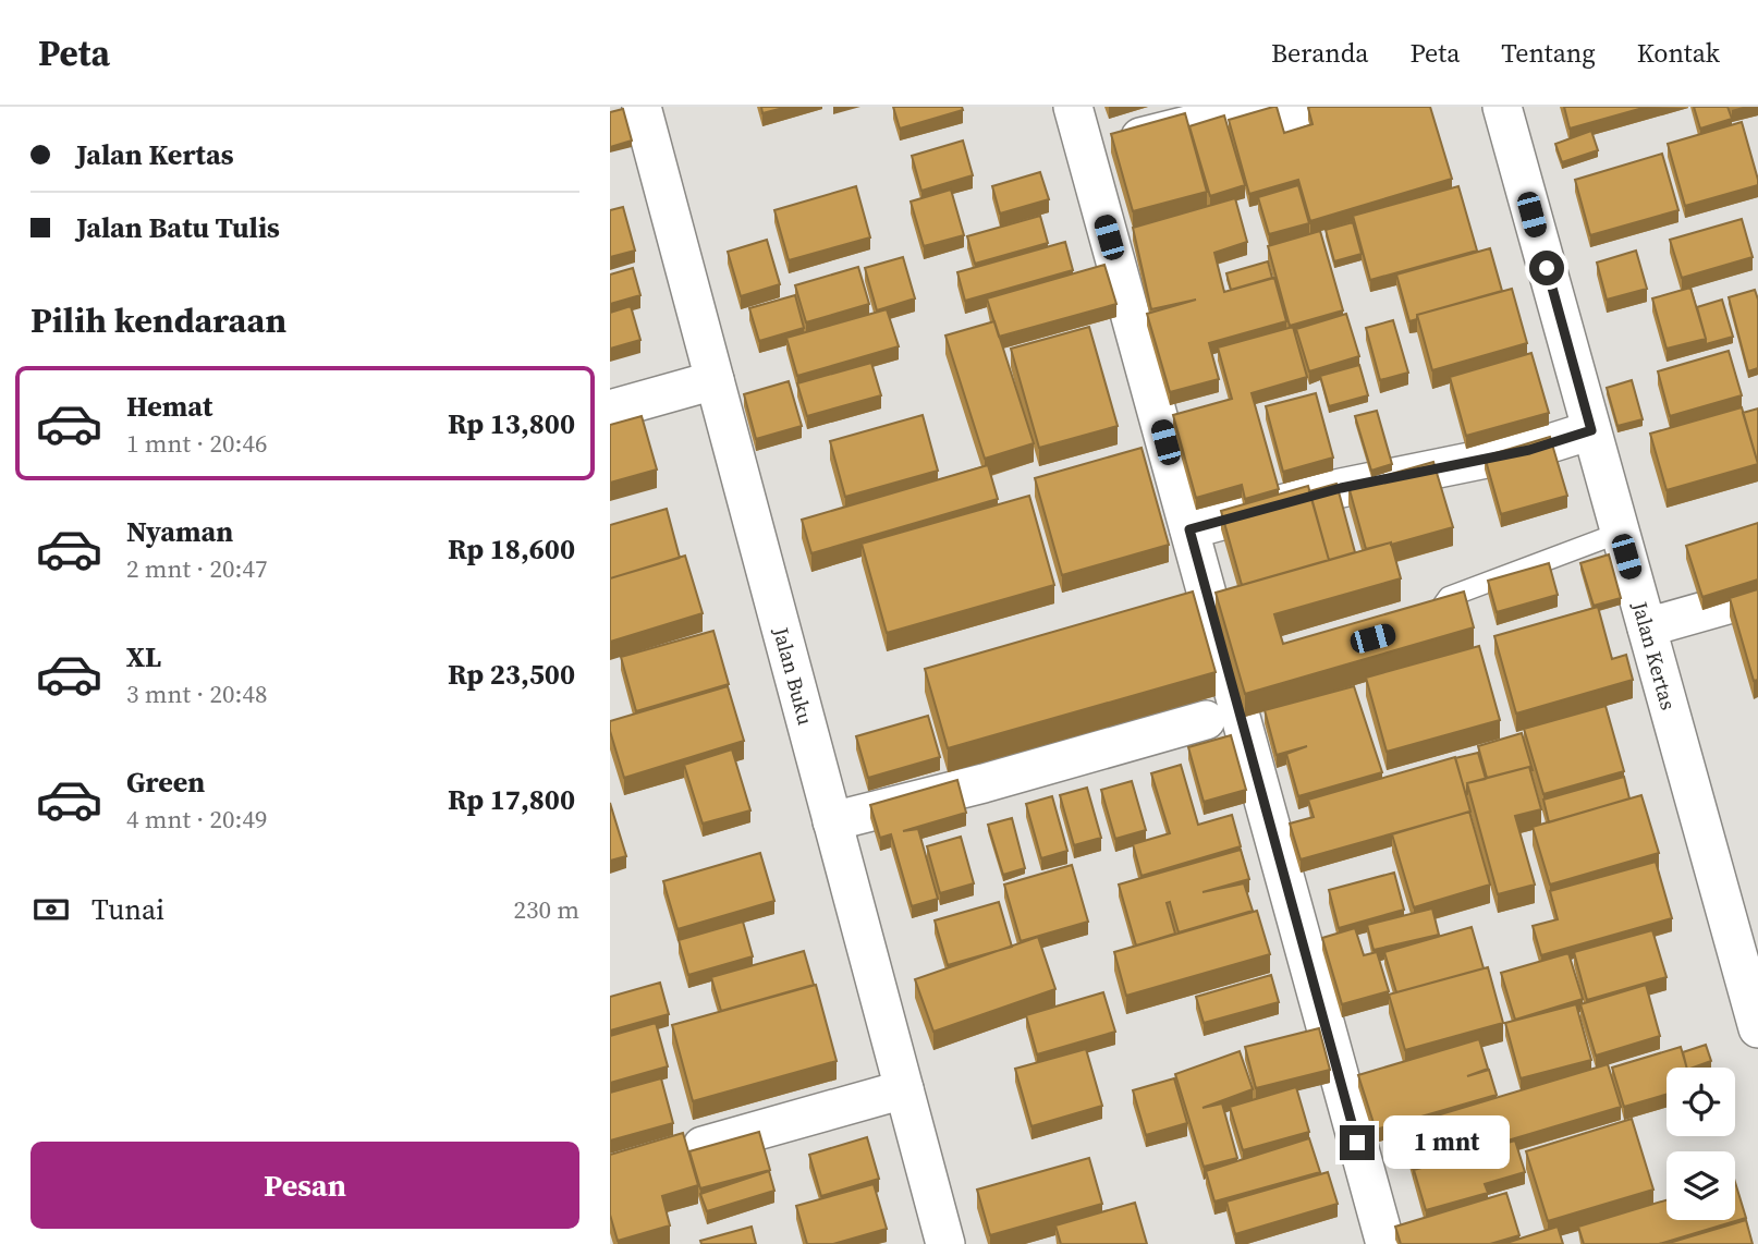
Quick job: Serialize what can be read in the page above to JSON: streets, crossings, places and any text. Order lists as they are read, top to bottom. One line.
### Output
{"streets":{"street":["Jalan Kertas","Jalan Buku"]},"page":{"header":"Peta","nav":["Beranda","Peta","Tentang","Kontak"],"banner":["Jalan Kertas","Jalan Batu Tulis"],"heading":"Pilih kendaraan","list":[{"name":"Hemat","note":"1 mnt · 20:46","value":"Rp 13,800"},{"name":"Nyaman","note":"2 mnt · 20:47","value":"Rp 18,600"},{"name":"XL","note":"3 mnt · 20:48","value":"Rp 23,500"},{"name":"Green","note":"4 mnt · 20:49","value":"Rp 17,800"}],"pay":["Tunai","230 m"],"bubble":"1 mnt","buttons":"Pesan"}}
